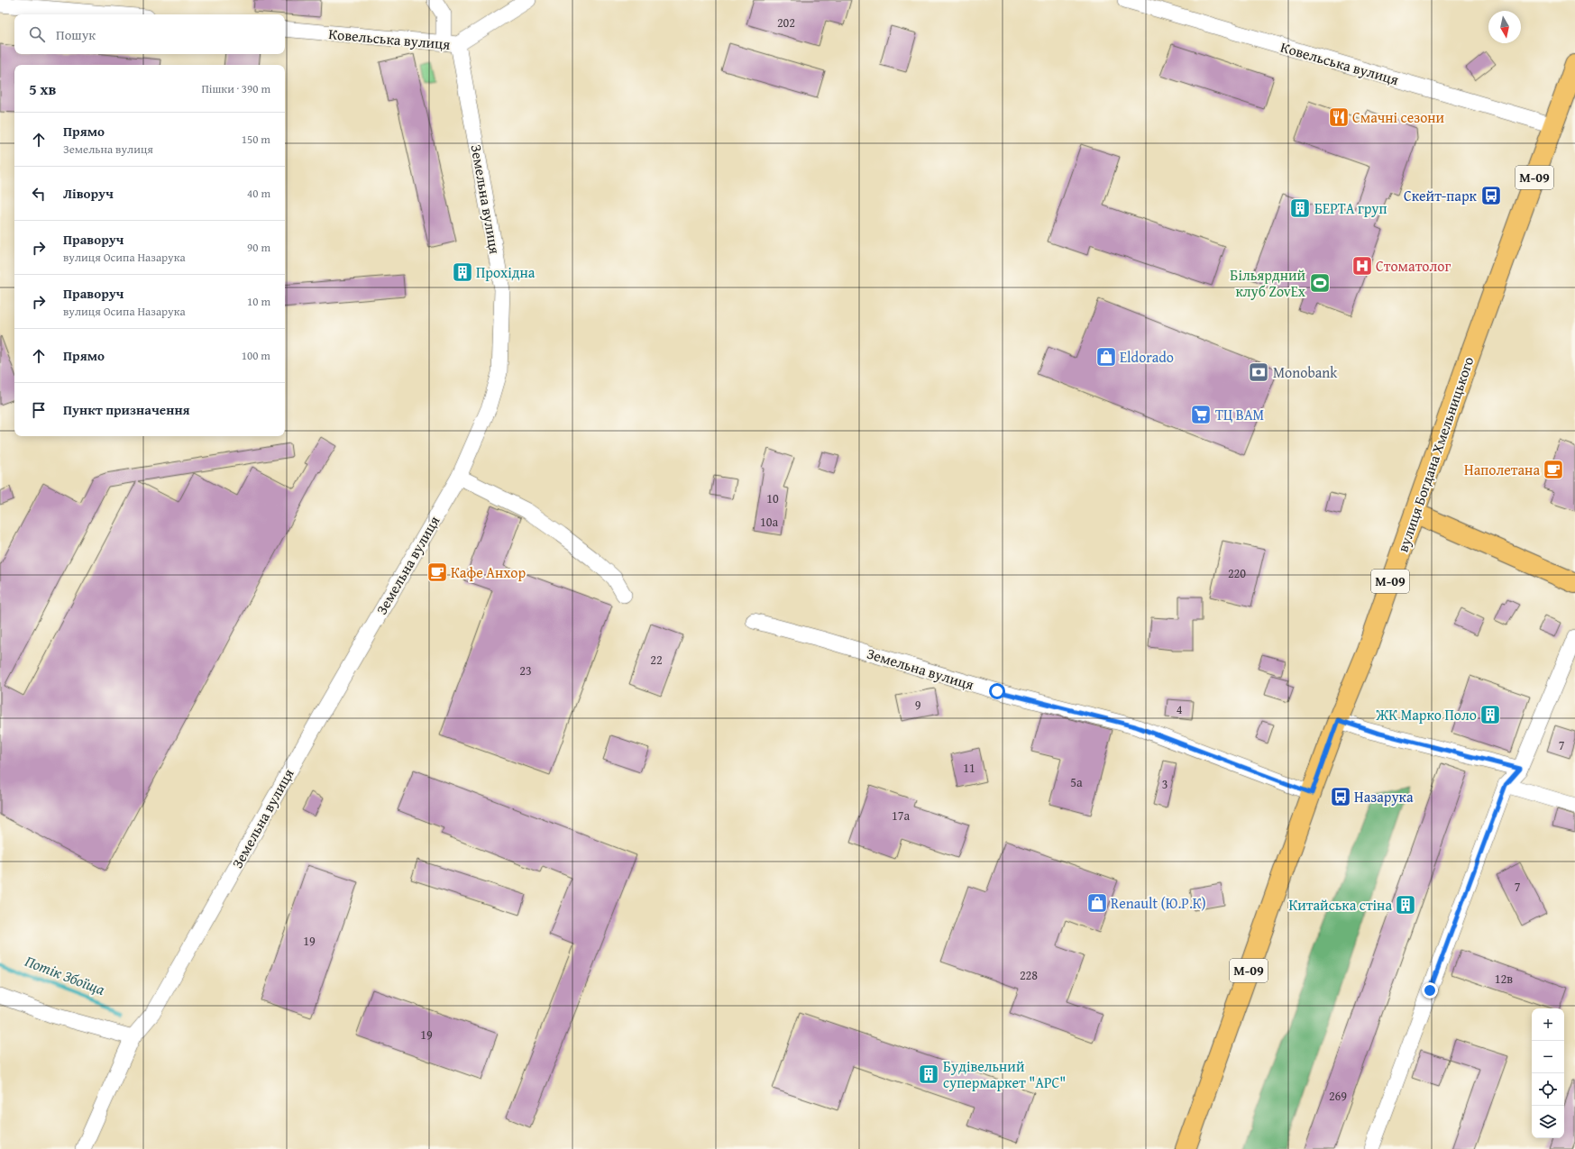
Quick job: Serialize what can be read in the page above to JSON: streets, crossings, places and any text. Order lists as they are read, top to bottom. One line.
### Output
{"streets":{"main road":["М-09","вулиця Богдана Хмельницького"],"street":["Ковельська вулиця","Земельна вулиця"]},"crossings":[["Ковельська вулиця","Земельна вулиця"],["Ковельська вулиця","вулиця Богдана Хмельницького"],["Земельна вулиця","вулиця Богдана Хмельницького"]],"water":["Потік Збоїща"],"places":{"restaurant":["Смачні сезони"],"bus stop":["Скейт-парк","Назарука"],"building":["БЕРТА груп","Прохідна","ЖК Марко Поло","Китайська стіна","Будівельний супермаркет \"АРС\""],"hospital":["Стоматолог"],"sports":["Більярдний клуб ZovEx"],"shop":["Eldorado","Renault (Ю.Р.К)"],"bank":["Monobank"],"supermarket":["ТЦ ВАМ"],"cafe":["Наполетана","Кафе Анхор"]},"house_numbers":["202","10","10а","220","22","23","9","4","7","11","5а","3","17а","7","19","228","12в","19","269"],"north":"bottom","page":{"search":"Пошук","heading":["5 хв","Пішки · 390 m"],"list":[["Прямо","Земельна вулиця","150 m"],["Ліворуч","40 m"],["Праворуч","вулиця Осипа Назарука","90 m"],["Праворуч","вулиця Осипа Назарука","10 m"],["Прямо","100 m"],"Пункт призначення"],"map_buttons":["+","−"]}}
